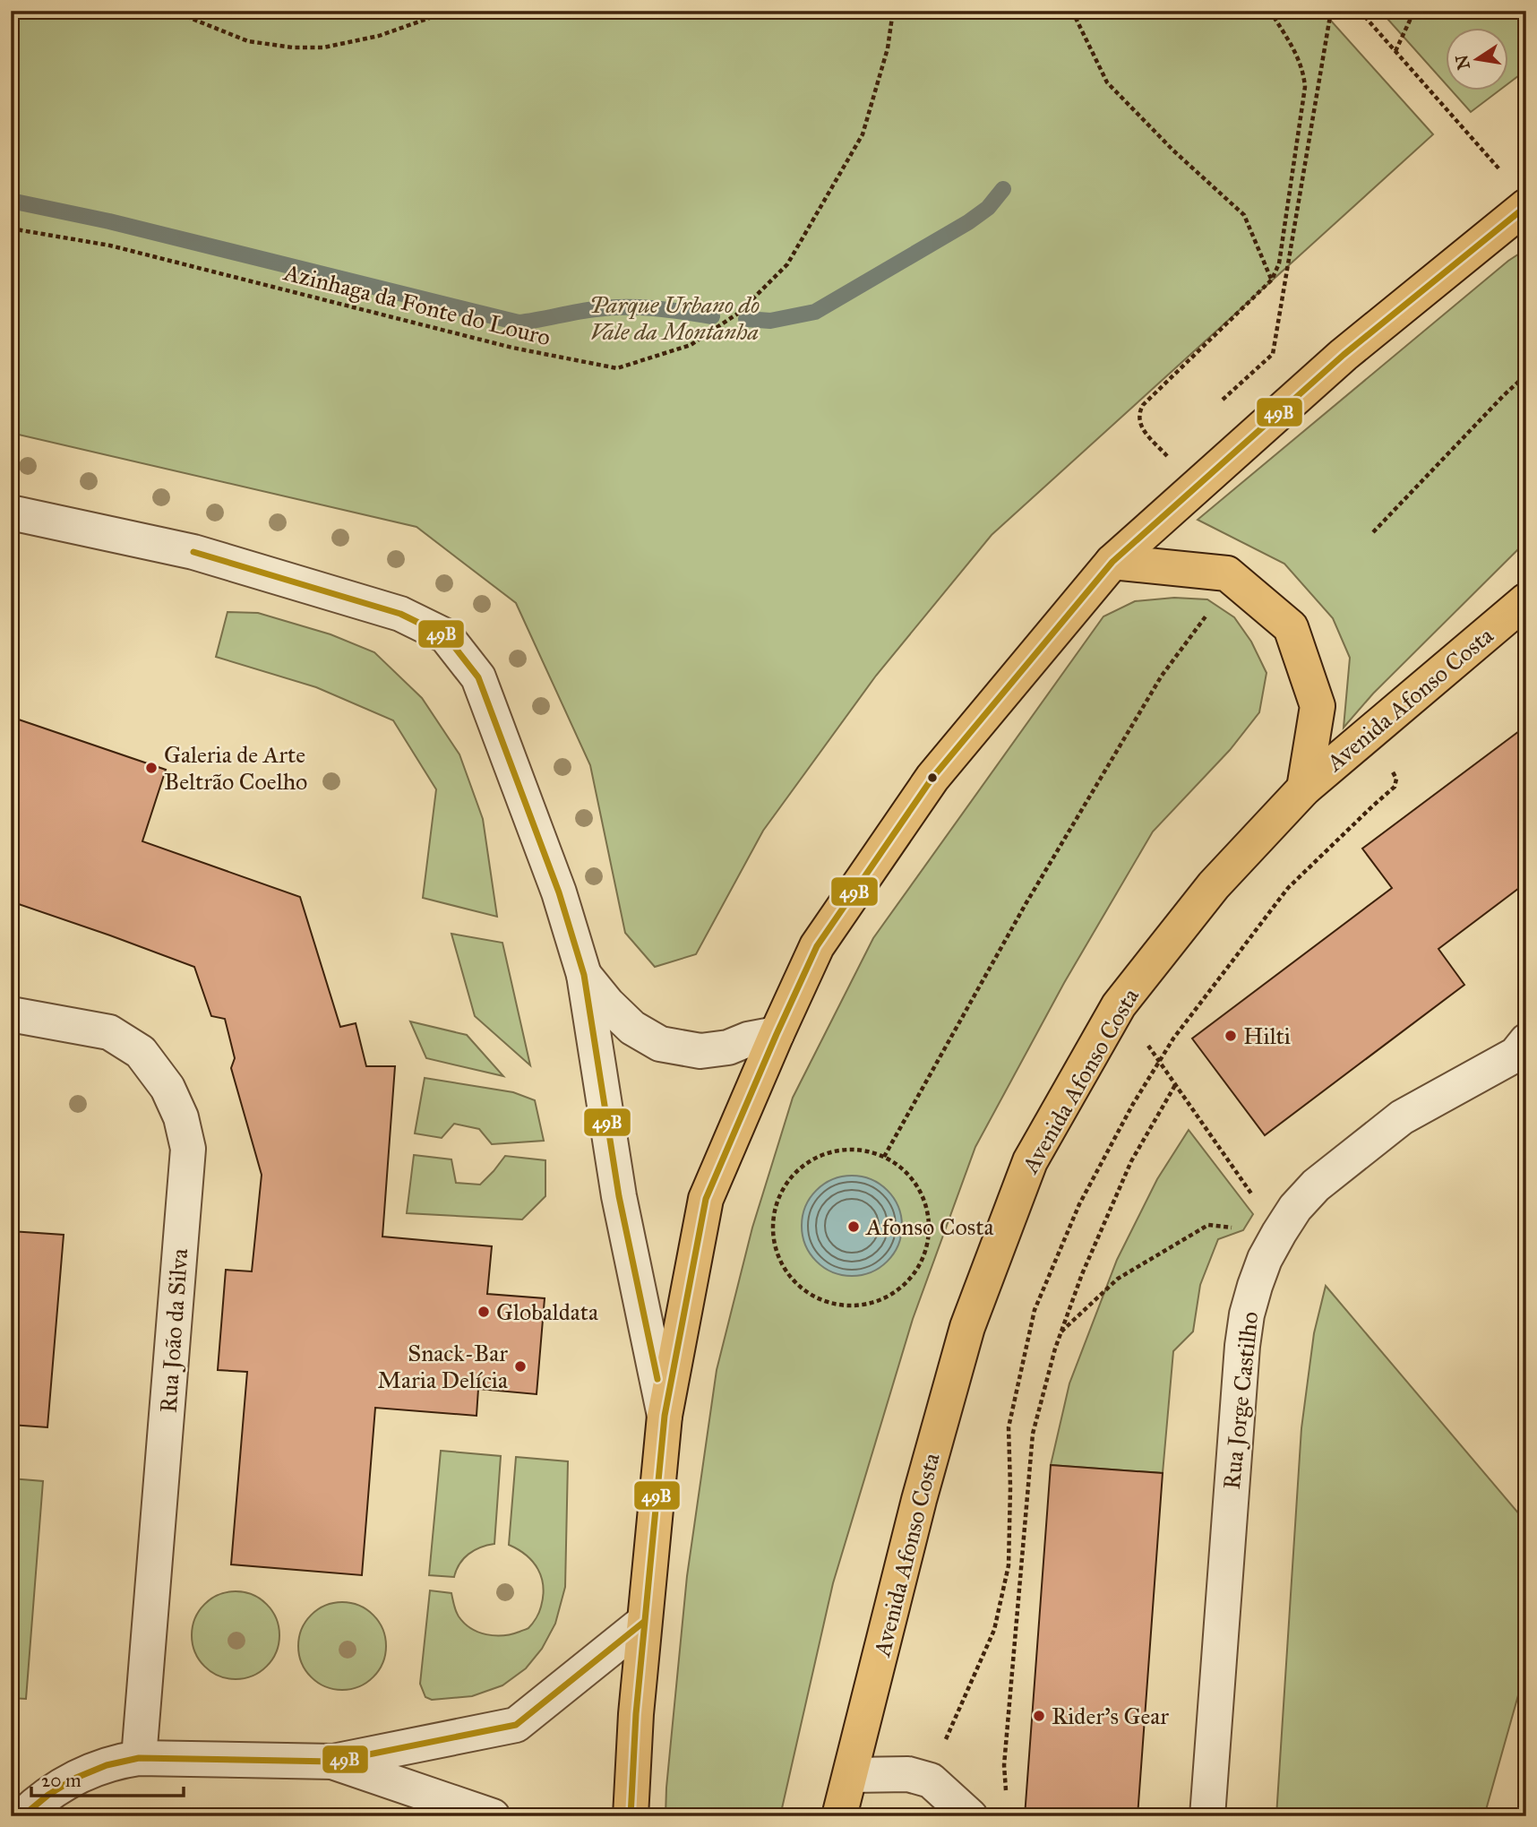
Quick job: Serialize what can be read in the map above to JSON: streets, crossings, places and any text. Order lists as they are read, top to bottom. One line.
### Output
{"streets":{"main road":["Avenida Afonso Costa"],"street":["Rua João da Silva","Rua Jorge Castilho"],"path":["Azinhaga da Fonte do Louro"]},"parks":["Parque Urbano do Vale da Montanha"],"places":["Galeria de Arte Beltrão Coelho","Hilti","Afonso Costa","Globaldata","Snack-Bar Maria Delícia","Rider's Gear"],"lines":["transit line 49B"],"scale_bar":"20 m","north":"left"}
